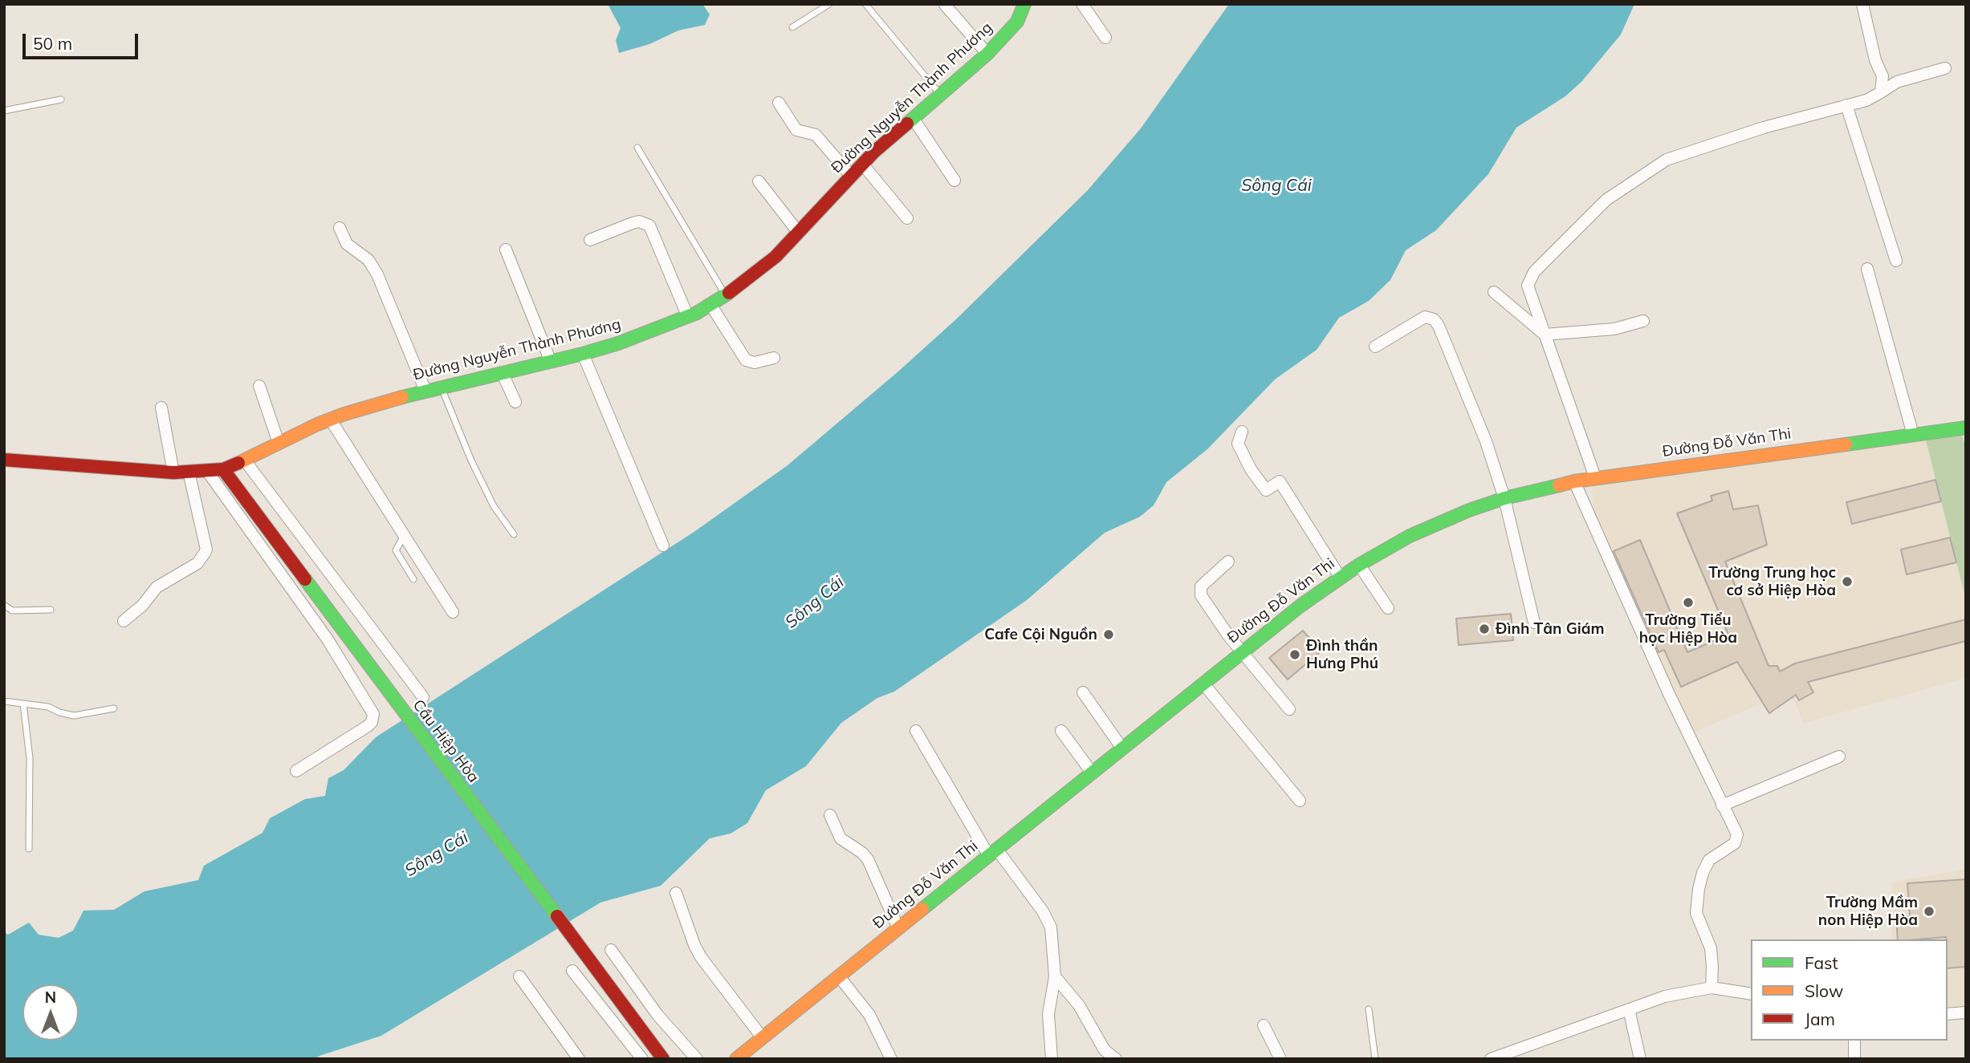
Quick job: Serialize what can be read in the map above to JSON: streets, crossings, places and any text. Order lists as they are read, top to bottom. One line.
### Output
{"streets":{"main road":["Đường Nguyễn Thành Phương","Đường Đỗ Văn Thi","Cầu Hiệp Hòa"]},"crossings":[["Đường Nguyễn Thành Phương","Cầu Hiệp Hòa"]],"water":["Sông Cái"],"places":["Trường Trung học cơ sở Hiệp Hòa","Trường Tiểu học Hiệp Hòa","Đình Tân Giám","Cafe Cội Nguồn","Đình thần Hưng Phú","Trường Mầm non Hiệp Hòa"],"legend":["Fast","Slow","Jam"],"scale_bar":"50 m","north":"top"}
